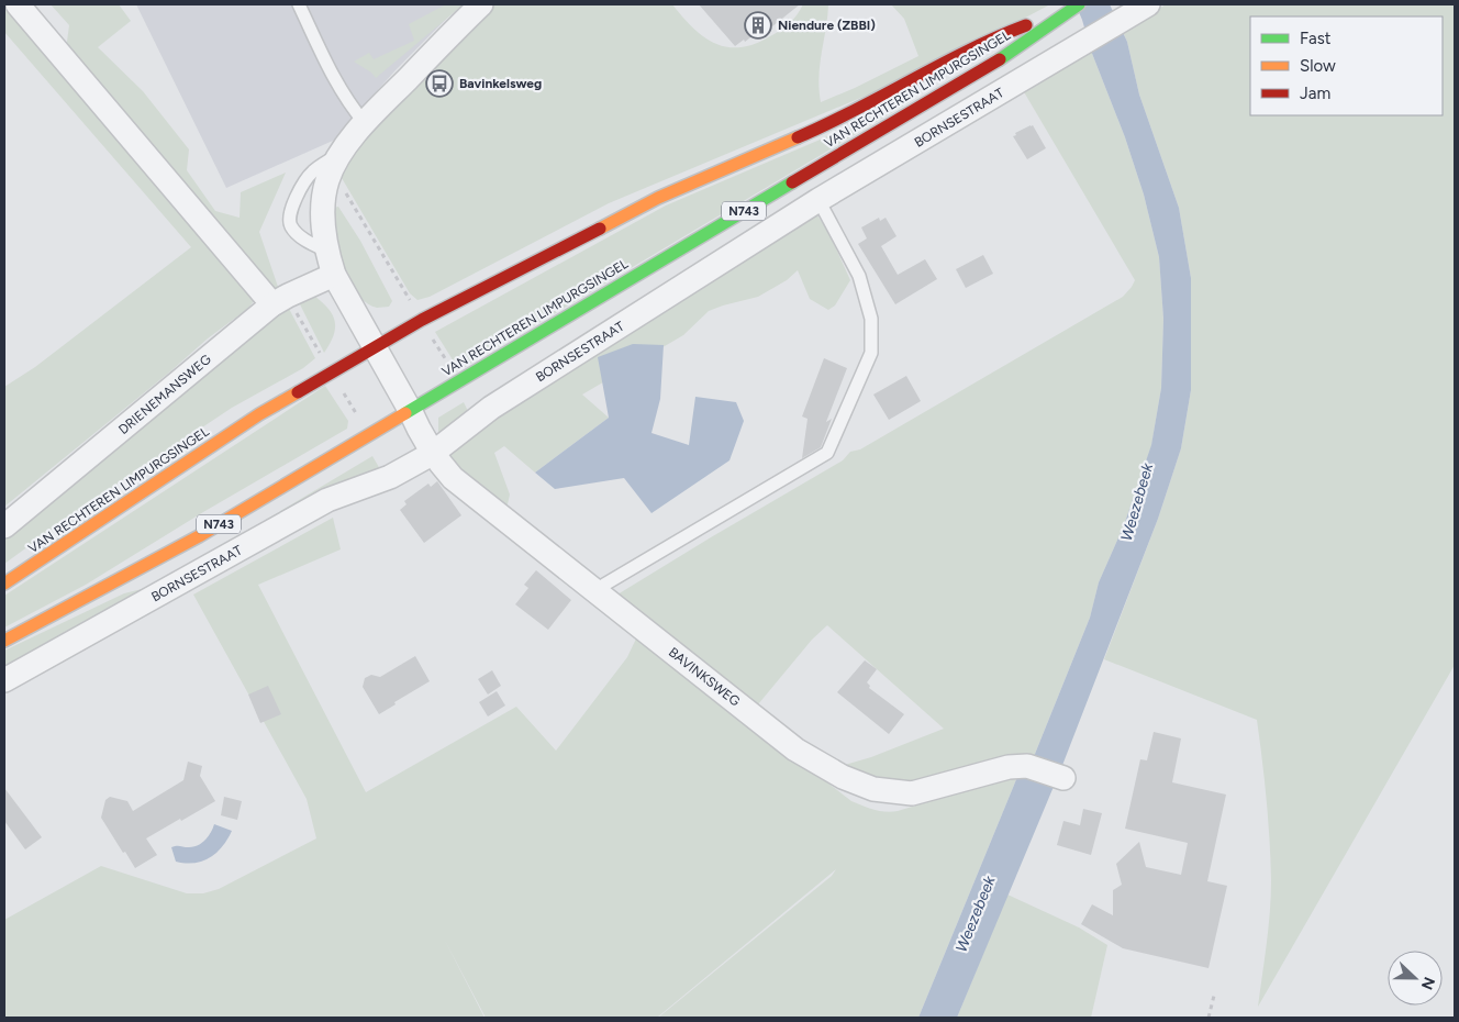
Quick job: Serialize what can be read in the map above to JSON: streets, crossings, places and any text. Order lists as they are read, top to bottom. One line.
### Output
{"streets":{"main road":["VAN RECHTEREN LIMPURGSINGEL","N743"],"street":["BORNSESTRAAT","DRIENEMANSWEG","BAVINKSWEG"]},"crossings":[["VAN RECHTEREN LIMPURGSINGEL","BAVINKSWEG"],["BORNSESTRAAT","BAVINKSWEG"]],"water":["Weezebeek"],"places":{"building":["Niendure (ZBBI)"],"bus stop":["Bavinkelsweg"]},"legend":["Fast","Slow","Jam"],"north":"right"}
